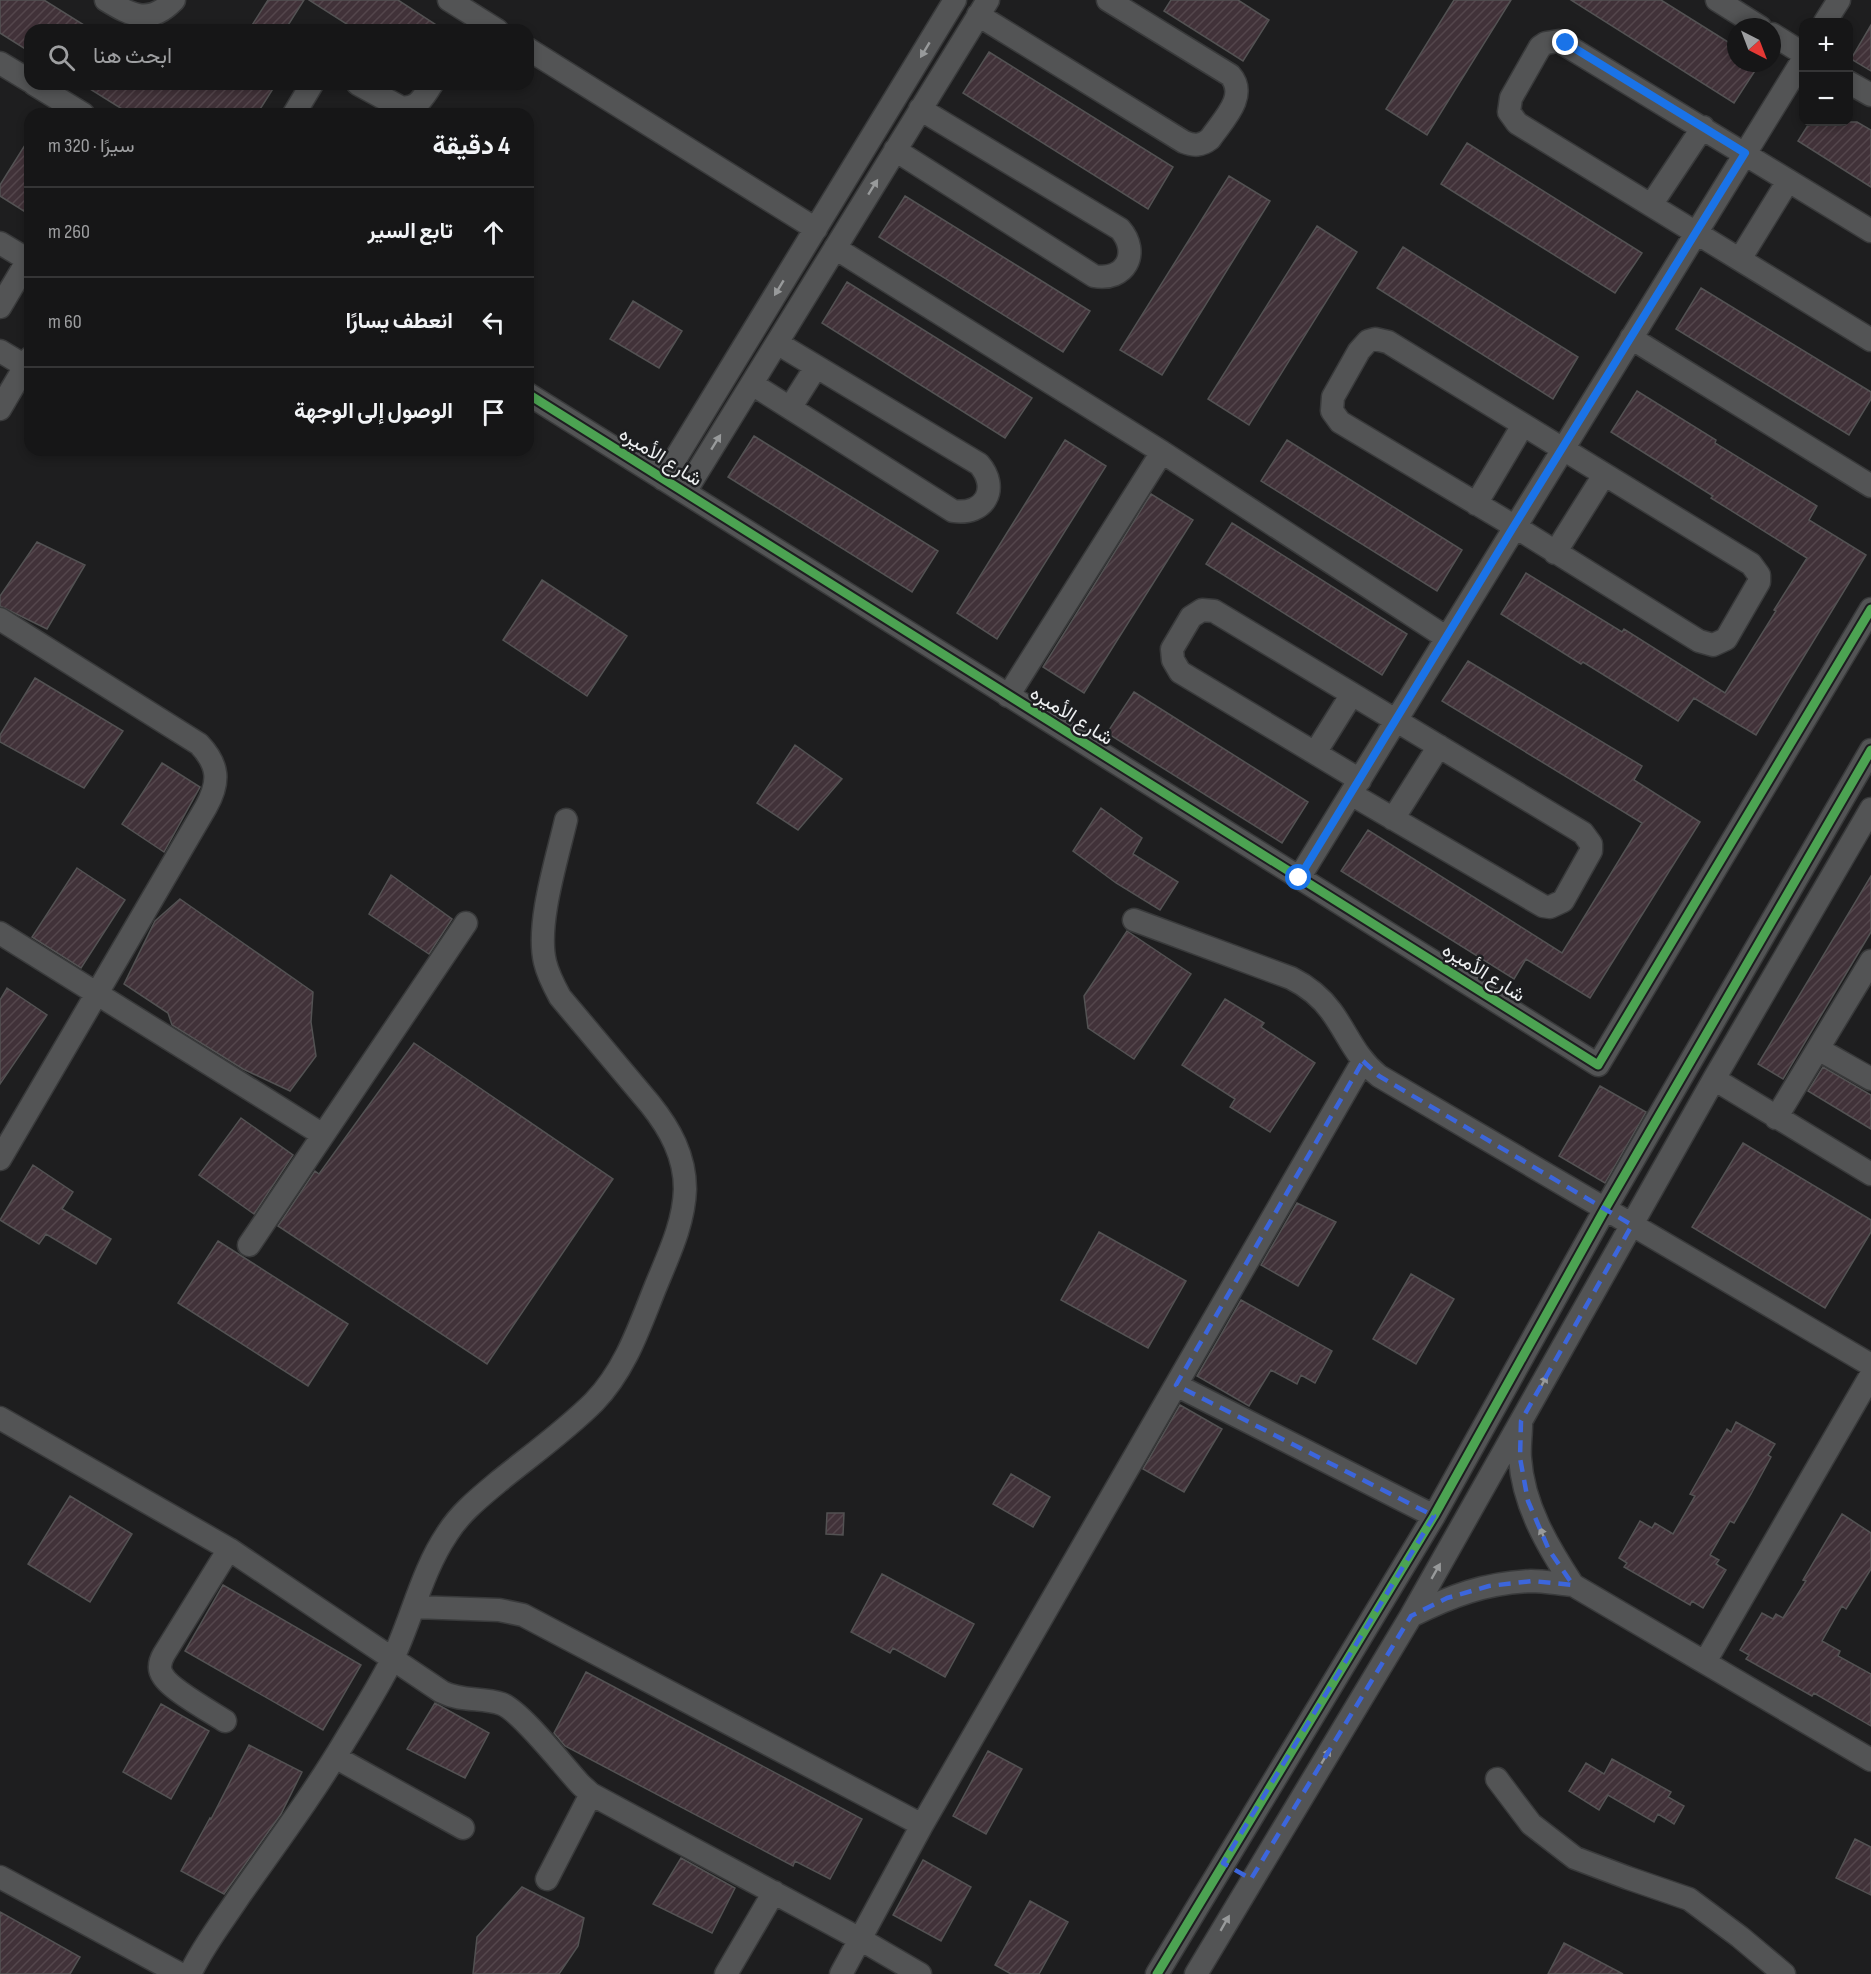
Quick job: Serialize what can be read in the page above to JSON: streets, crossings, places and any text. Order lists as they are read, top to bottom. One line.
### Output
{"streets":{"street":["شارع الأميره"]},"north":"bottom right","page":{"map_buttons":["+","−"],"search":"ابحث هنا","heading":["4 دقيقة","سيرًا · 320 m"],"list":[["تابع السير","260 m"],["انعطف يسارًا","60 m"],"الوصول إلى الوجهة"]}}
